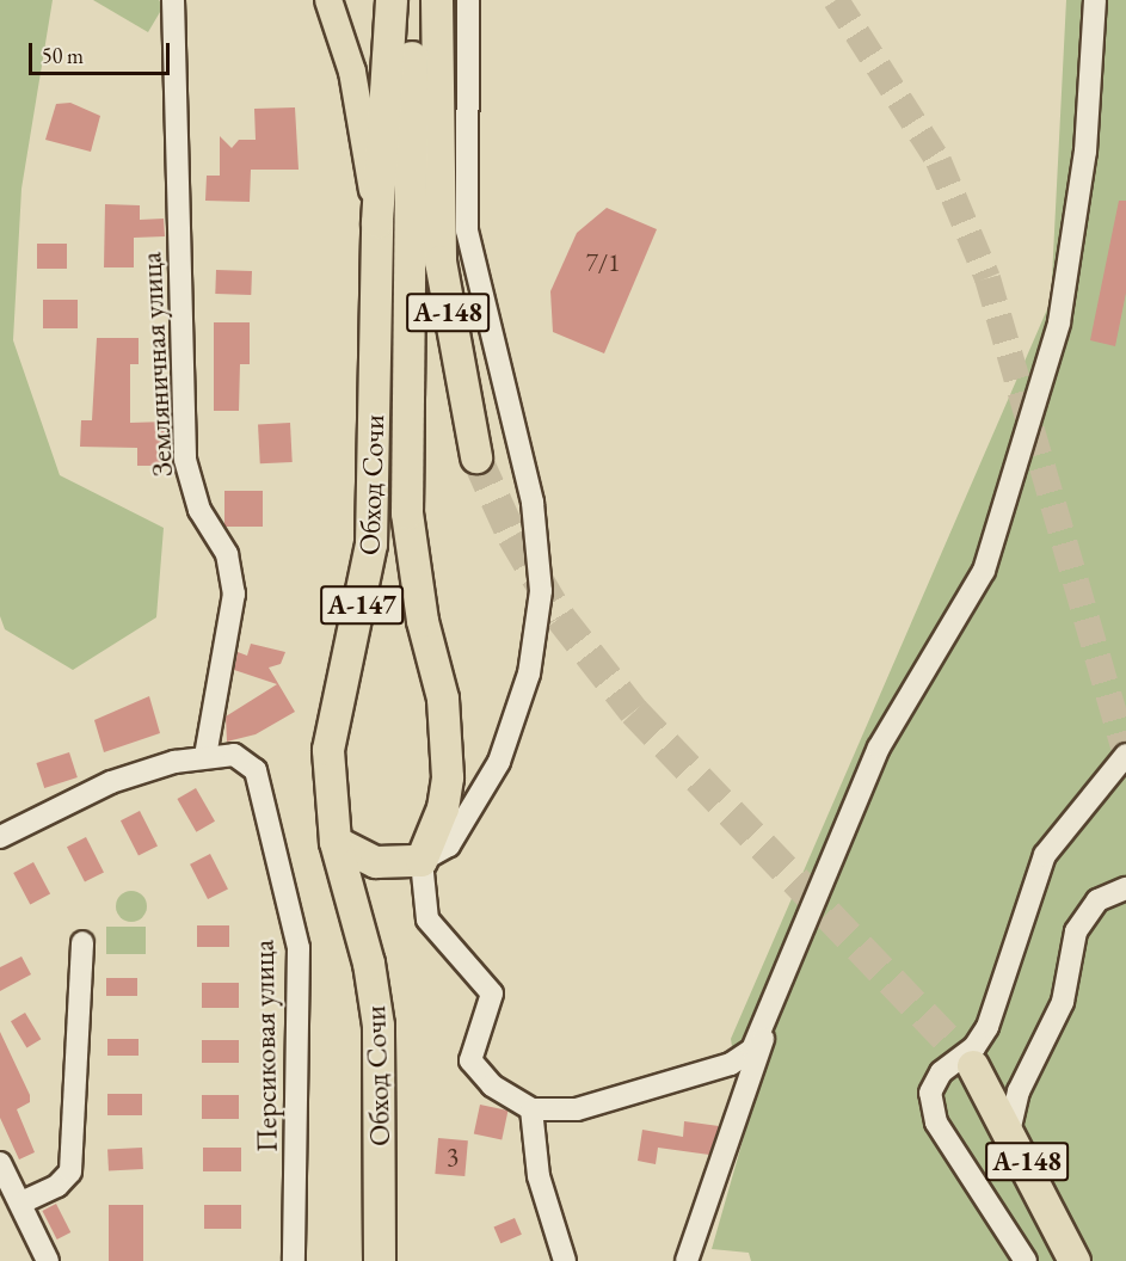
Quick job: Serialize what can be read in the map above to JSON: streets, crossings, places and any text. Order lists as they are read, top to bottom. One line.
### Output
{"streets":{"highway":["А-148","Обход Сочи","А-147"],"street":["Земляничная улица","Персиковая улица"]},"crossings":[["Земляничная улица","Персиковая улица"]],"house_numbers":["7/1","3"],"scale_bar":"50 m"}
